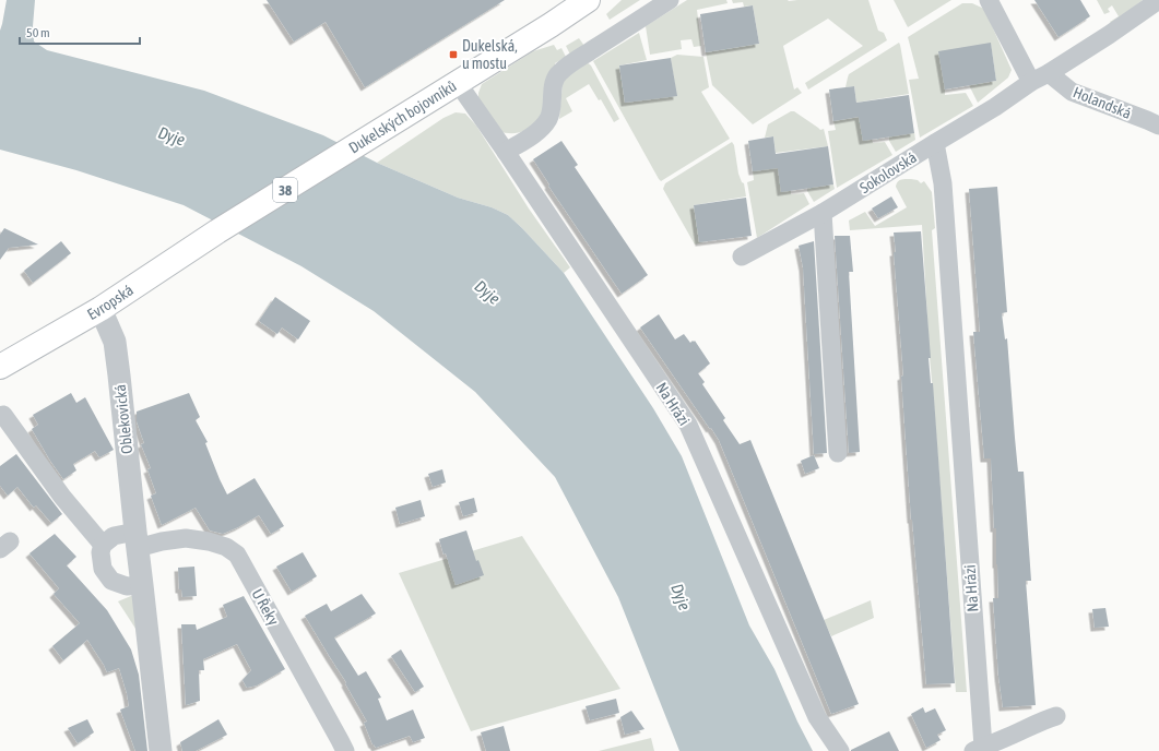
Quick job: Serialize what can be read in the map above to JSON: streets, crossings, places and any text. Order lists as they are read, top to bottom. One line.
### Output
{"streets":{"main road":["Dukelských bojovníků","38","Evropská"],"street":["Holandská","Sokolovská","Na Hrázi","Oblekovická","U Řeky"]},"crossings":[["Holandská","Sokolovská"],["Dukelských bojovníků","Evropská"],["Dukelských bojovníků","Na Hrázi"],["Sokolovská","Na Hrázi"],["Evropská","Oblekovická"],["Oblekovická","U Řeky"]],"water":["Dyje"],"places":{"transit":["Dukelská, u mostu"]},"scale_bar":"50 m"}
